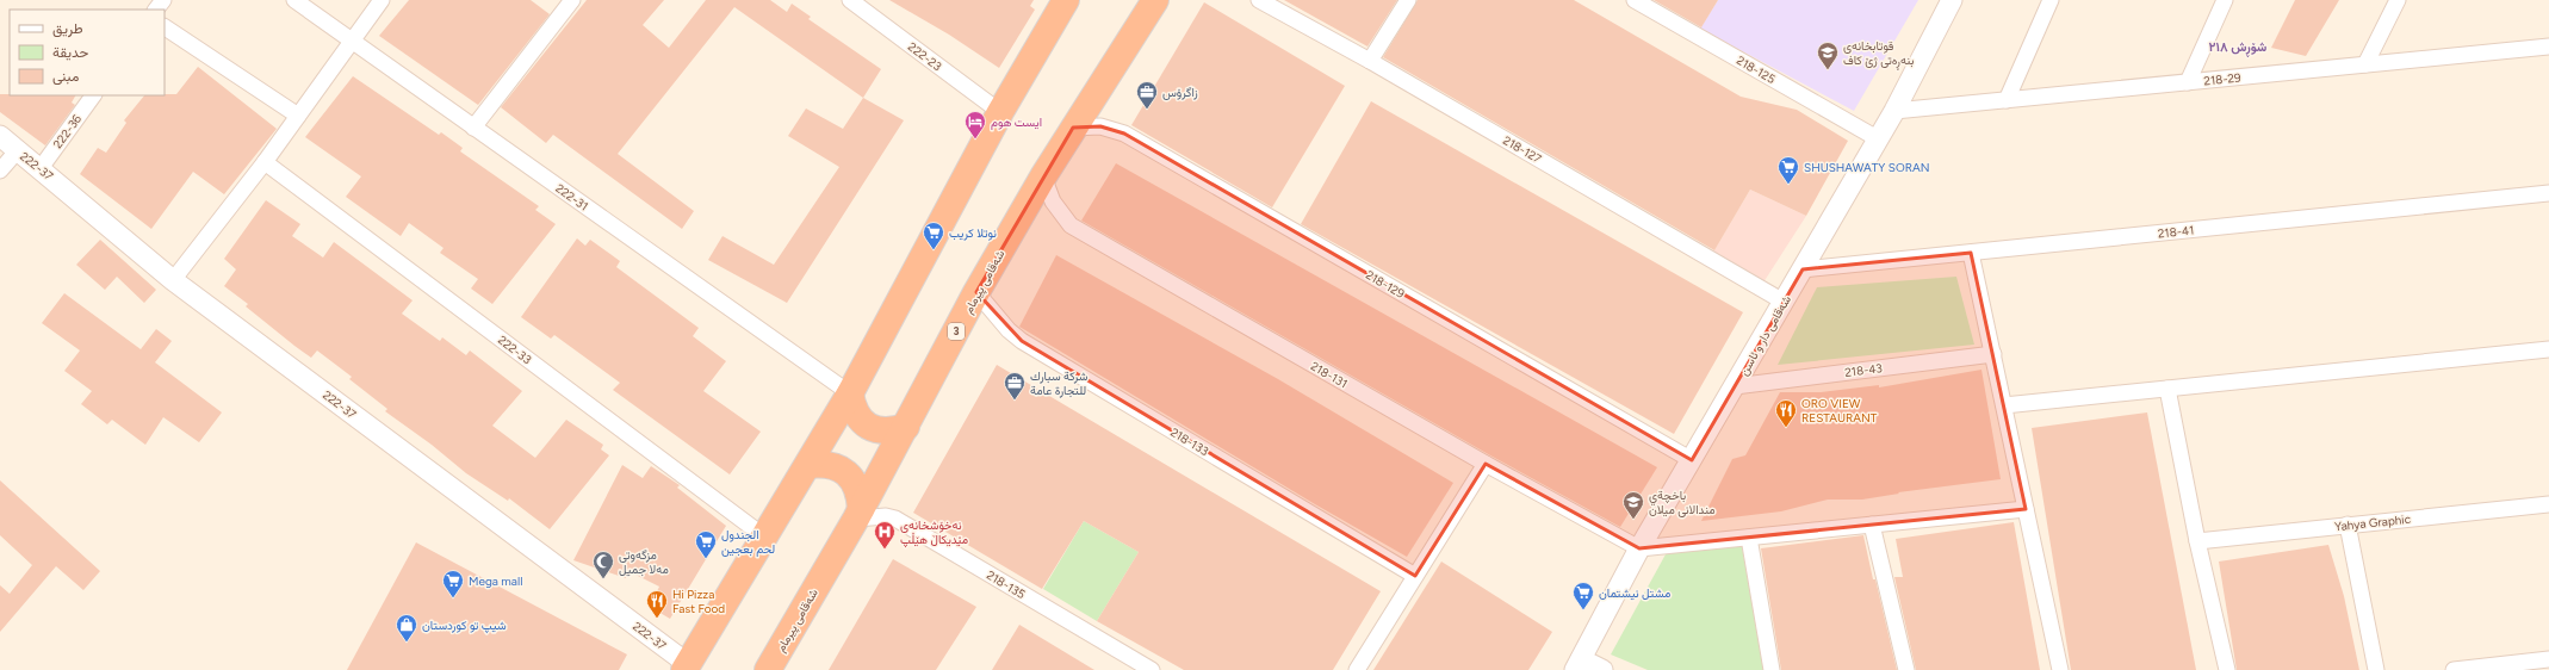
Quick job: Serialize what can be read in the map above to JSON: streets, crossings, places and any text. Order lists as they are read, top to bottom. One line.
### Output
{"streets":{"highway":["شەقامی پیرمام","3"],"street":["222-23","218-125","218-29","222-36","218-127","222-37","222-31","218-41","218-129","شەقامی دار و ئاسن","222-33","218-43","218-131","218-133","Yahya Graphic","218-135"]},"crossings":[["218-125","شەقامی دار و ئاسن"],["218-29","شەقامی دار و ئاسن"],["222-36","222-37"],["218-127","شەقامی دار و ئاسن"],["218-41","شەقامی دار و ئاسن"],["شەقامی پیرمام","218-129"],["شەقامی پیرمام","218-131"],["شەقامی پیرمام","218-133"],["شەقامی پیرمام","218-135"],["218-129","شەقامی دار و ئاسن"],["شەقامی دار و ئاسن","218-43"],["شەقامی دار و ئاسن","218-131"]],"districts":["شۆڕش ٢١٨"],"places":{"school or university":["قوتابخانەی بنەڕەتی ژێ کاف","باخچةي مندالانى ميلان"],"office":["زاگرۆس","شركة سبارك للتجارة عامة"],"hotel":["ايست هوم"],"supermarket":["SHUSHAWATY SORAN","نوتلا كريب","الجندول لحم بعجين","Mega mall","مشتل نيشتمان"],"restaurant":["ORO VIEW RESTAURANT","Hi Pizza Fast Food"],"hospital":["نەخۆشخانەی مێدیکاڵ هێڵپ"],"mosque":["مزگەوتی مەلا جمیل"],"shop":["شيپ تو كوردستان"]},"legend":["طريق","حديقة","مبنى"]}
